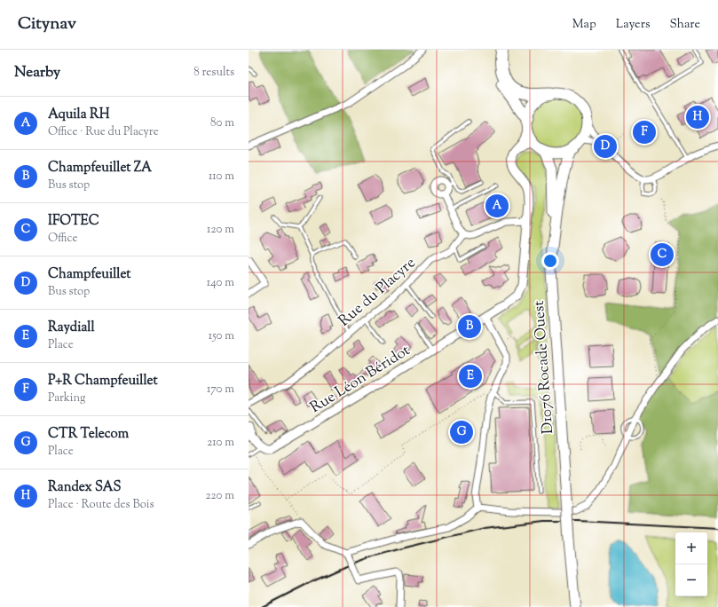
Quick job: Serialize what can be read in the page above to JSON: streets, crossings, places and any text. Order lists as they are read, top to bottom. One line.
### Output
{"streets":{"main road":["D1076 Rocade Ouest"],"street":["Rue du Placyre","Rue Léon Béridot"]},"page":{"header":"Citynav","nav":["Map","Layers","Share"],"heading":["Nearby","8 results"],"list":[{"mark":"A","name":"Aquila RH","note":"Office · Rue du Placyre","value":"80 m"},{"mark":"B","name":"Champfeuillet ZA","note":"Bus stop","value":"110 m"},{"mark":"C","name":"IFOTEC","note":"Office","value":"120 m"},{"mark":"D","name":"Champfeuillet","note":"Bus stop","value":"140 m"},{"mark":"E","name":"Raydiall","note":"Place","value":"150 m"},{"mark":"F","name":"P+R Champfeuillet","note":"Parking","value":"170 m"},{"mark":"G","name":"CTR Telecom","note":"Place","value":"210 m"},{"mark":"H","name":"Randex SAS","note":"Place · Route des Bois","value":"220 m"}],"pins":["H","F","D","A","C","B","E","G"],"map_buttons":["+","−"]}}
